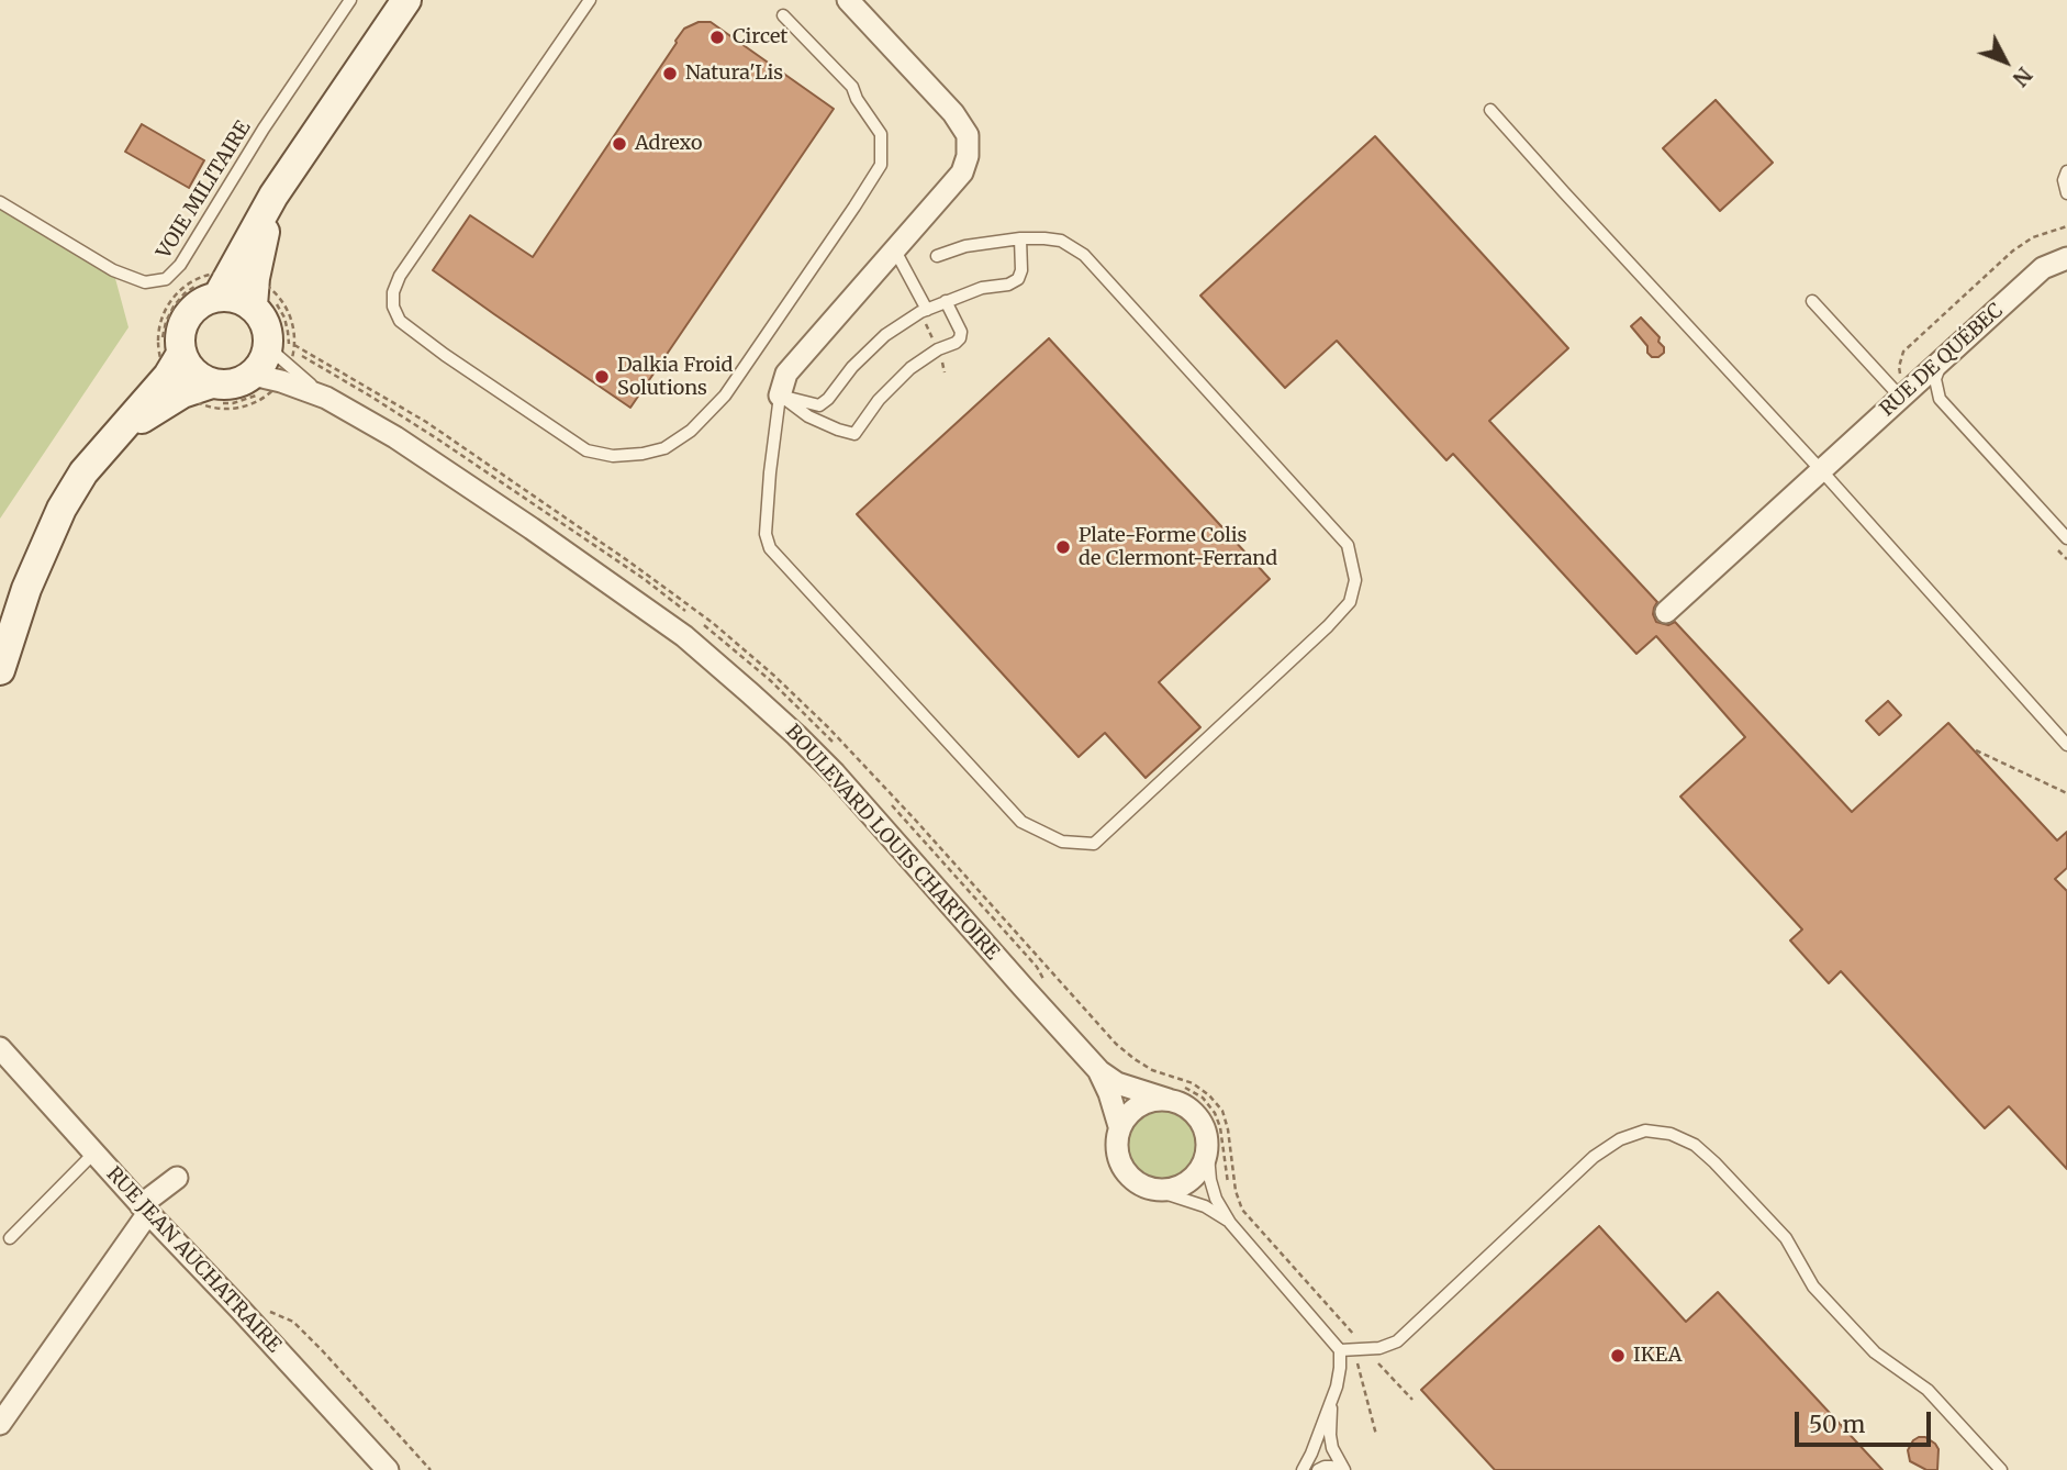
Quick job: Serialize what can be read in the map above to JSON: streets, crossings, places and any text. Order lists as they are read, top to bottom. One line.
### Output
{"streets":{"street":["RUE DE QUÉBEC","BOULEVARD LOUIS CHARTOIRE","RUE JEAN AUCHATRAIRE"],"lane":["VOIE MILITAIRE"]},"places":["Circet","Natura'Lis","Adrexo","Dalkia Froid Solutions","Plate-Forme Colis de Clermont-Ferrand","IKEA"],"scale_bar":"50 m","north":"bottom right"}
